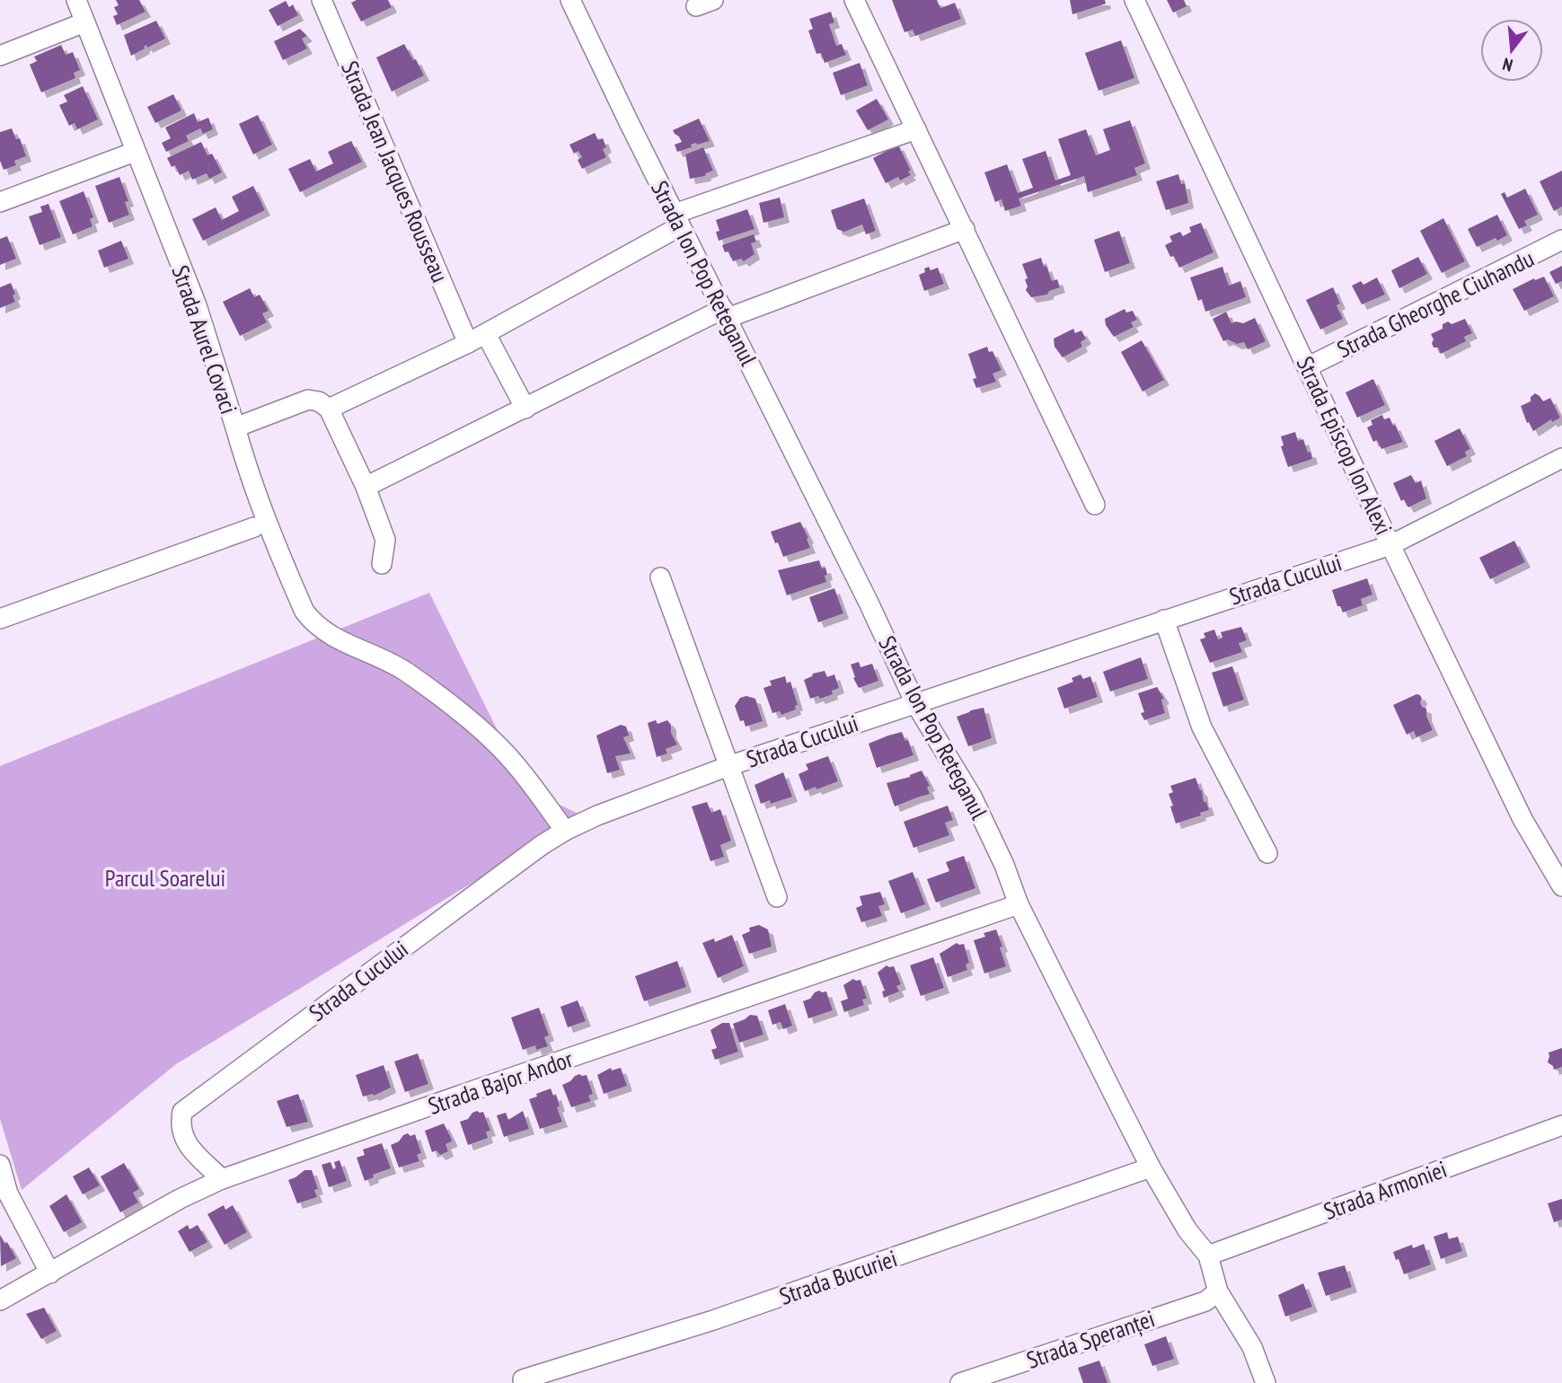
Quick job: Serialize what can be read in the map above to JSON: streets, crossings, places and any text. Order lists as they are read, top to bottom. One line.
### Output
{"streets":{"street":["Strada Jean Jacques Rousseau","Strada Ion Pop Reteganul","Strada Gheorghe Ciuhandu","Strada Aurel Covaci","Strada Episcop Ion Alexi","Strada Cucului","Strada Bajor Andor","Strada Armoniei","Strada Bucuriei","Strada Speranței"]},"crossings":[["Strada Ion Pop Reteganul","Strada Cucului"],["Strada Ion Pop Reteganul","Strada Bajor Andor"],["Strada Ion Pop Reteganul","Strada Armoniei"],["Strada Ion Pop Reteganul","Strada Bucuriei"],["Strada Ion Pop Reteganul","Strada Speranței"],["Strada Gheorghe Ciuhandu","Strada Episcop Ion Alexi"],["Strada Episcop Ion Alexi","Strada Cucului"],["Strada Cucului","Strada Bajor Andor"]],"parks":["Parcul Soarelui"],"north":"bottom"}
